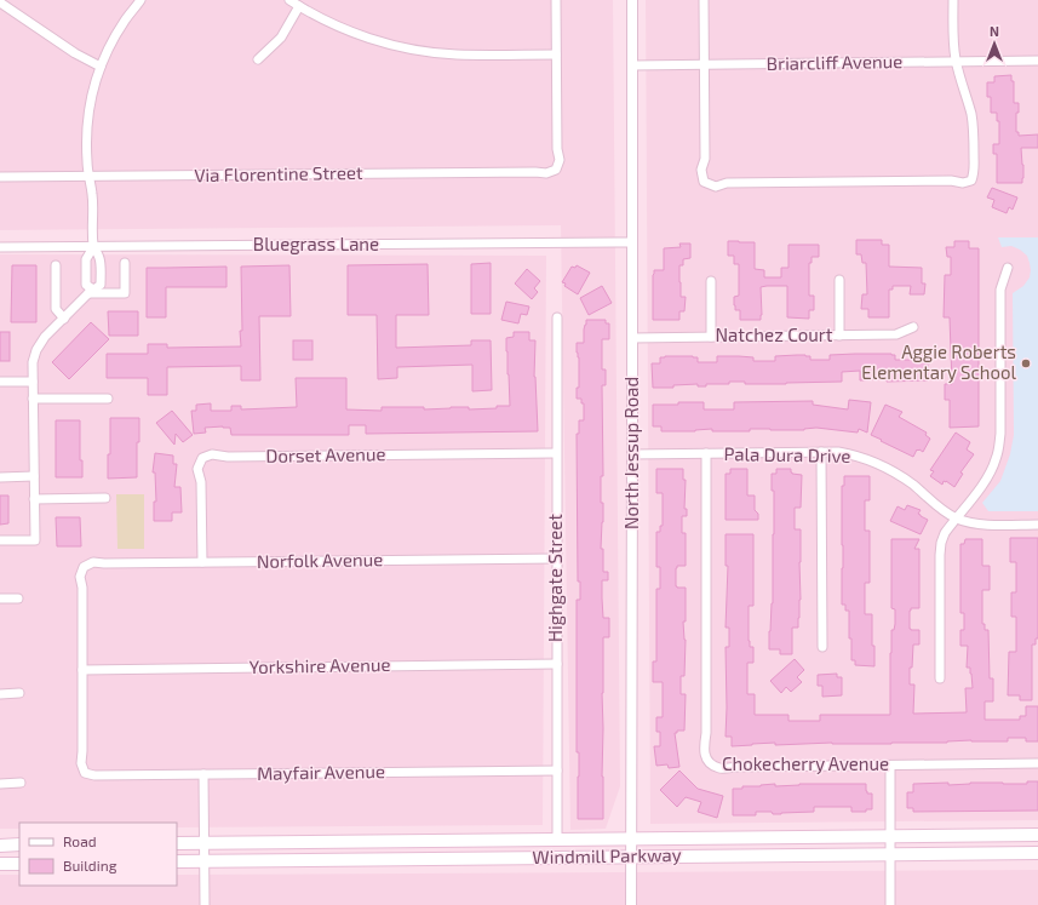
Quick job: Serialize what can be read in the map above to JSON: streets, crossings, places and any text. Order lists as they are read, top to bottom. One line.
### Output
{"streets":{"main road":["Windmill Parkway"],"street":["Briarcliff Avenue","Via Florentine Street","Bluegrass Lane","Natchez Court","North Jessup Road","Dorset Avenue","Pala Dura Drive","Norfolk Avenue","Highgate Street","Yorkshire Avenue","Chokecherry Avenue","Mayfair Avenue"]},"crossings":[["Briarcliff Avenue","North Jessup Road"],["Bluegrass Lane","North Jessup Road"],["Natchez Court","North Jessup Road"],["North Jessup Road","Pala Dura Drive"],["North Jessup Road","Windmill Parkway"],["Dorset Avenue","Norfolk Avenue"],["Dorset Avenue","Highgate Street"],["Pala Dura Drive","Chokecherry Avenue"],["Norfolk Avenue","Highgate Street"],["Norfolk Avenue","Yorkshire Avenue"],["Norfolk Avenue","Mayfair Avenue"],["Highgate Street","Yorkshire Avenue"],["Highgate Street","Mayfair Avenue"],["Highgate Street","Windmill Parkway"],["Yorkshire Avenue","Mayfair Avenue"]],"places":["Aggie Roberts Elementary School"],"legend":["Road","Building"],"north":"top"}
